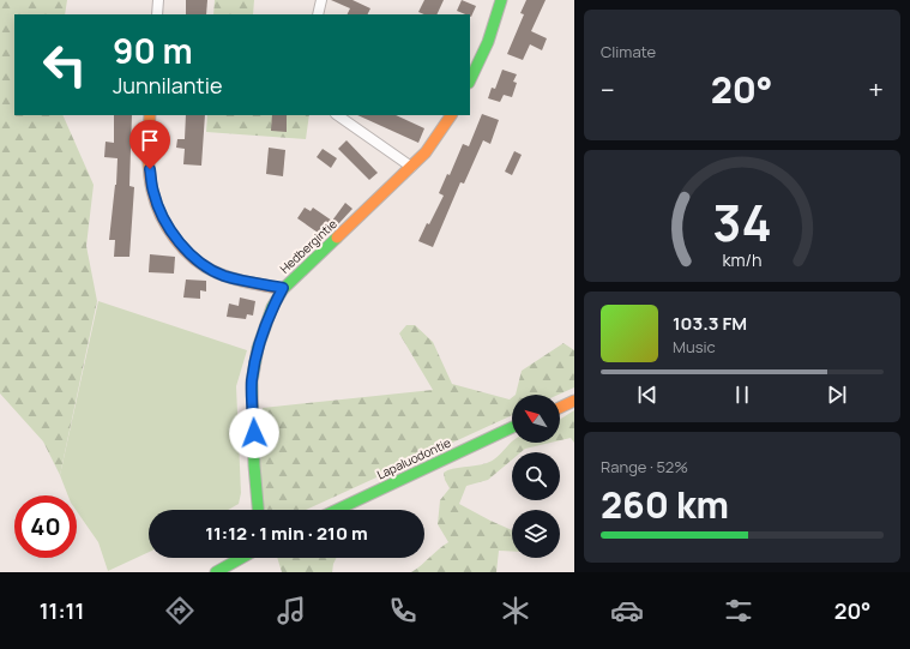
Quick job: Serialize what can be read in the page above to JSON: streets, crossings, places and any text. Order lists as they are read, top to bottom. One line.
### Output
{"streets":{"street":["Hedbergintie","Lapaluodontie"]},"north":"top left","page":{"tile":["Climate",["Range · 52%","260 km"]],"turn":["90 m","Junnilantie"],"heat":["−","20°","+"],"song":["103.3 FM","Music"],"limit":"40","trip":"11:12 · 1 min · 210 m","tabs":["11:11","20°"],"gauge":["34","km/h"]}}
